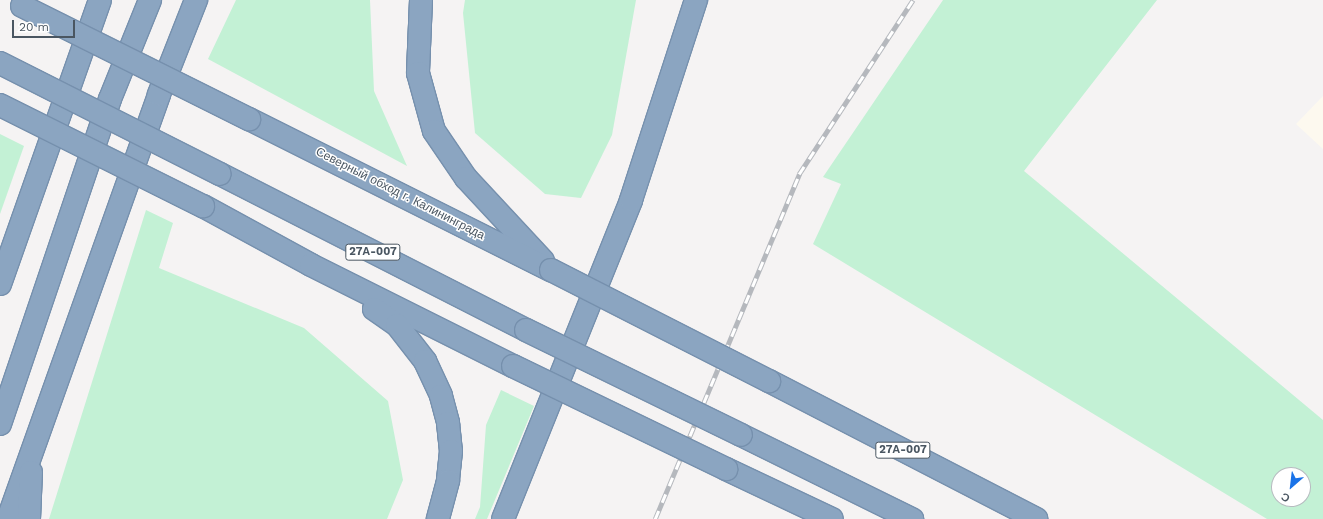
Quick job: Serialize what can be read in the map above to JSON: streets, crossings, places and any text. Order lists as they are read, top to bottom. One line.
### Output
{"streets":{"highway":["Северный обход г. Калининграда","27А-007"]},"crossings":[["Северный обход г. Калининграда","27А-007"]],"scale_bar":"20 m","north":"bottom left"}
